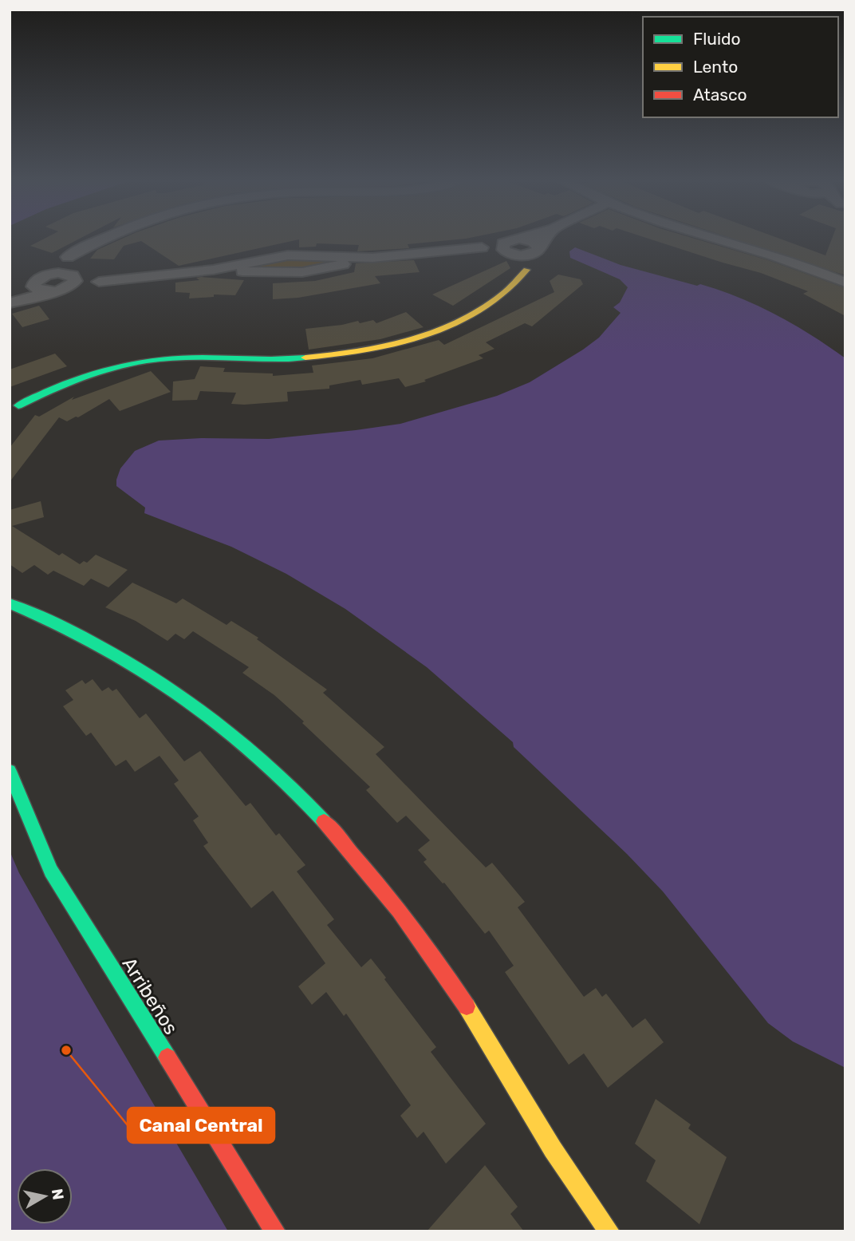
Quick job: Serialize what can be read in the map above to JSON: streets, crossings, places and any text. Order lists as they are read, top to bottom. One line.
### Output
{"streets":{"street":["Arribeños"]},"places":["Canal Central"],"legend":["Fluido","Lento","Atasco"],"north":"right"}
